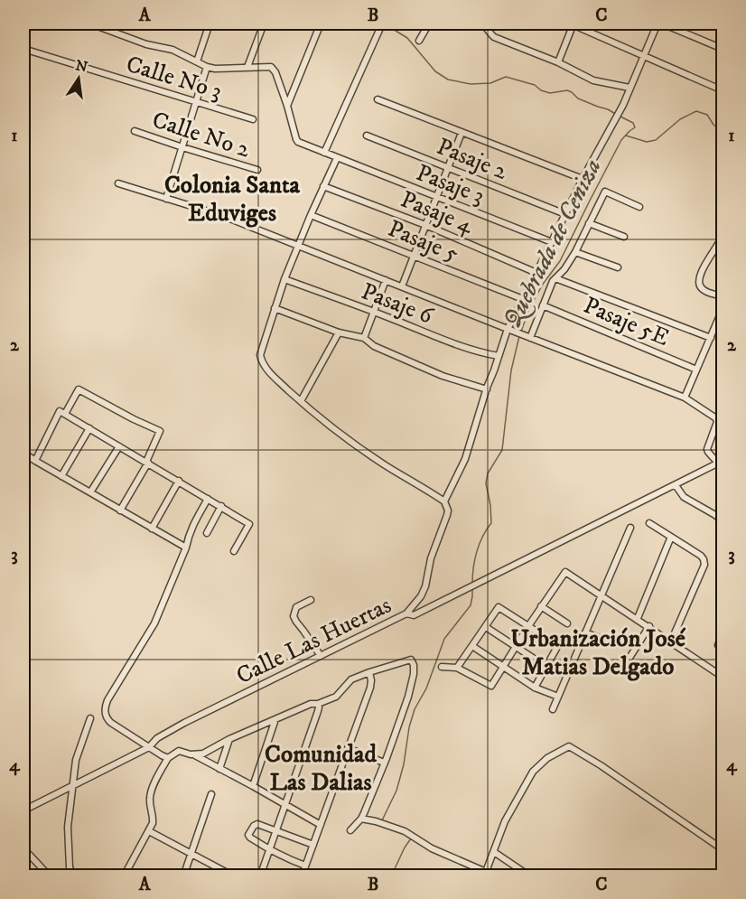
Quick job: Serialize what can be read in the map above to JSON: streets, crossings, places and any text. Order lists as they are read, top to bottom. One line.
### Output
{"streets":{"street":["Calle No 3","Calle No 2","Pasaje 2","Pasaje 3","Pasaje 4","Pasaje 5","Pasaje 6","Pasaje 5E","Calle Las Huertas"]},"districts":["Colonia Santa Eduviges","Urbanización José Matias Delgado","Comunidad Las Dalias"],"water":["Quebrada de Ceniza"],"north":"top","grid":{"columns":["A","B","C"],"rows":["1","2","3","4"]}}
